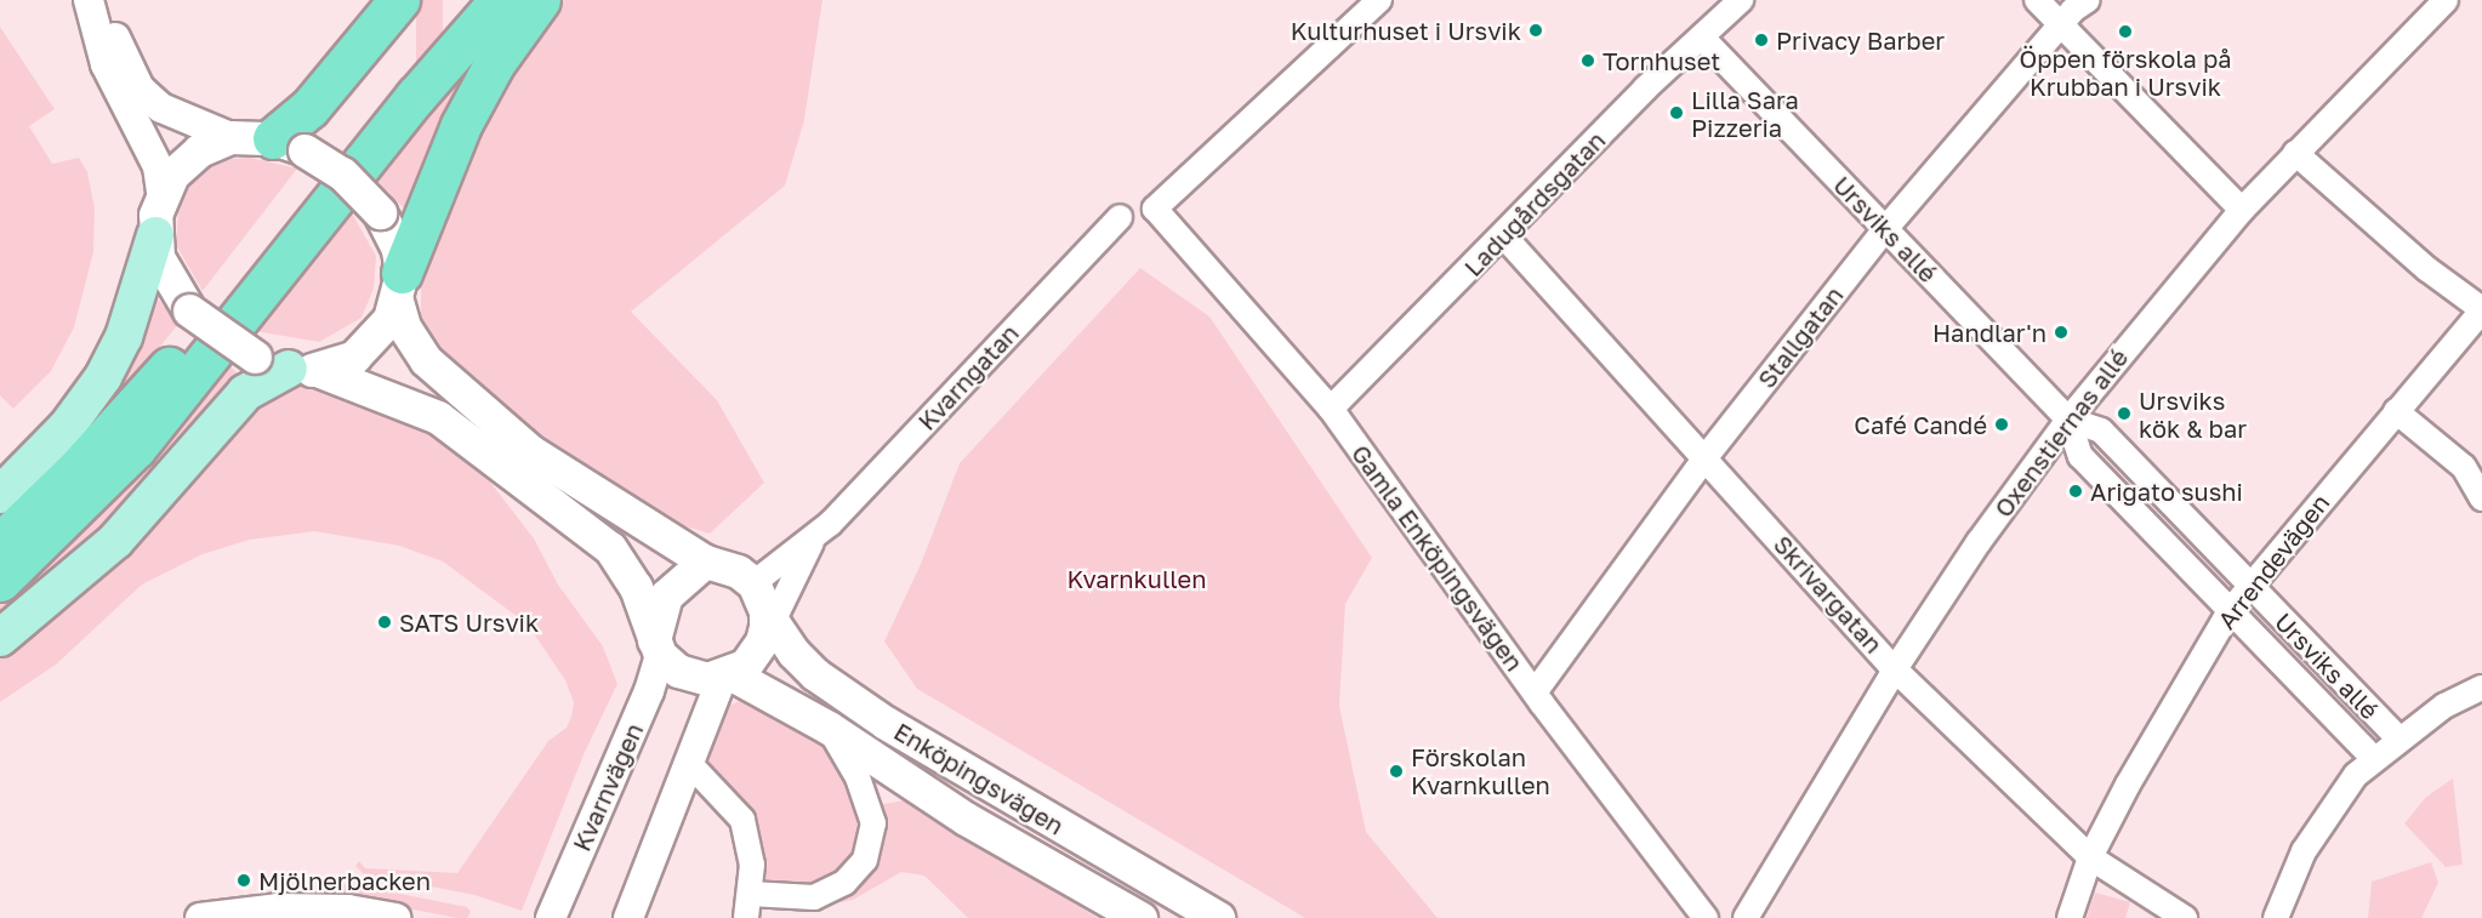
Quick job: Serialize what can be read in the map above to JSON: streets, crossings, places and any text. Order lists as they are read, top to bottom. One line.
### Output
{"streets":{"main road":["Enköpingsvägen"],"street":["Ladugårdsgatan","Ursviks allé","Stallgatan","Kvarngatan","Oxenstiernas allé","Gamla Enköpingsvägen","Arrendevägen","Skrivargatan","Kvarnvägen"]},"crossings":[["Ladugårdsgatan","Ursviks allé"],["Ladugårdsgatan","Gamla Enköpingsvägen"],["Ladugårdsgatan","Skrivargatan"],["Ursviks allé","Stallgatan"],["Ursviks allé","Oxenstiernas allé"],["Ursviks allé","Arrendevägen"],["Stallgatan","Gamla Enköpingsvägen"],["Stallgatan","Skrivargatan"],["Oxenstiernas allé","Skrivargatan"],["Arrendevägen","Skrivargatan"],["Enköpingsvägen","Kvarnvägen"]],"parks":["Kvarnkullen"],"places":["Kulturhuset i Ursvik","Öppen förskola på Krubban i Ursvik","Privacy Barber","Tornhuset","Lilla Sara Pizzeria","Handlar'n","Ursviks kök & bar","Café Candé","Arigato sushi","SATS Ursvik","Förskolan Kvarnkullen","Mjölnerbacken"]}
